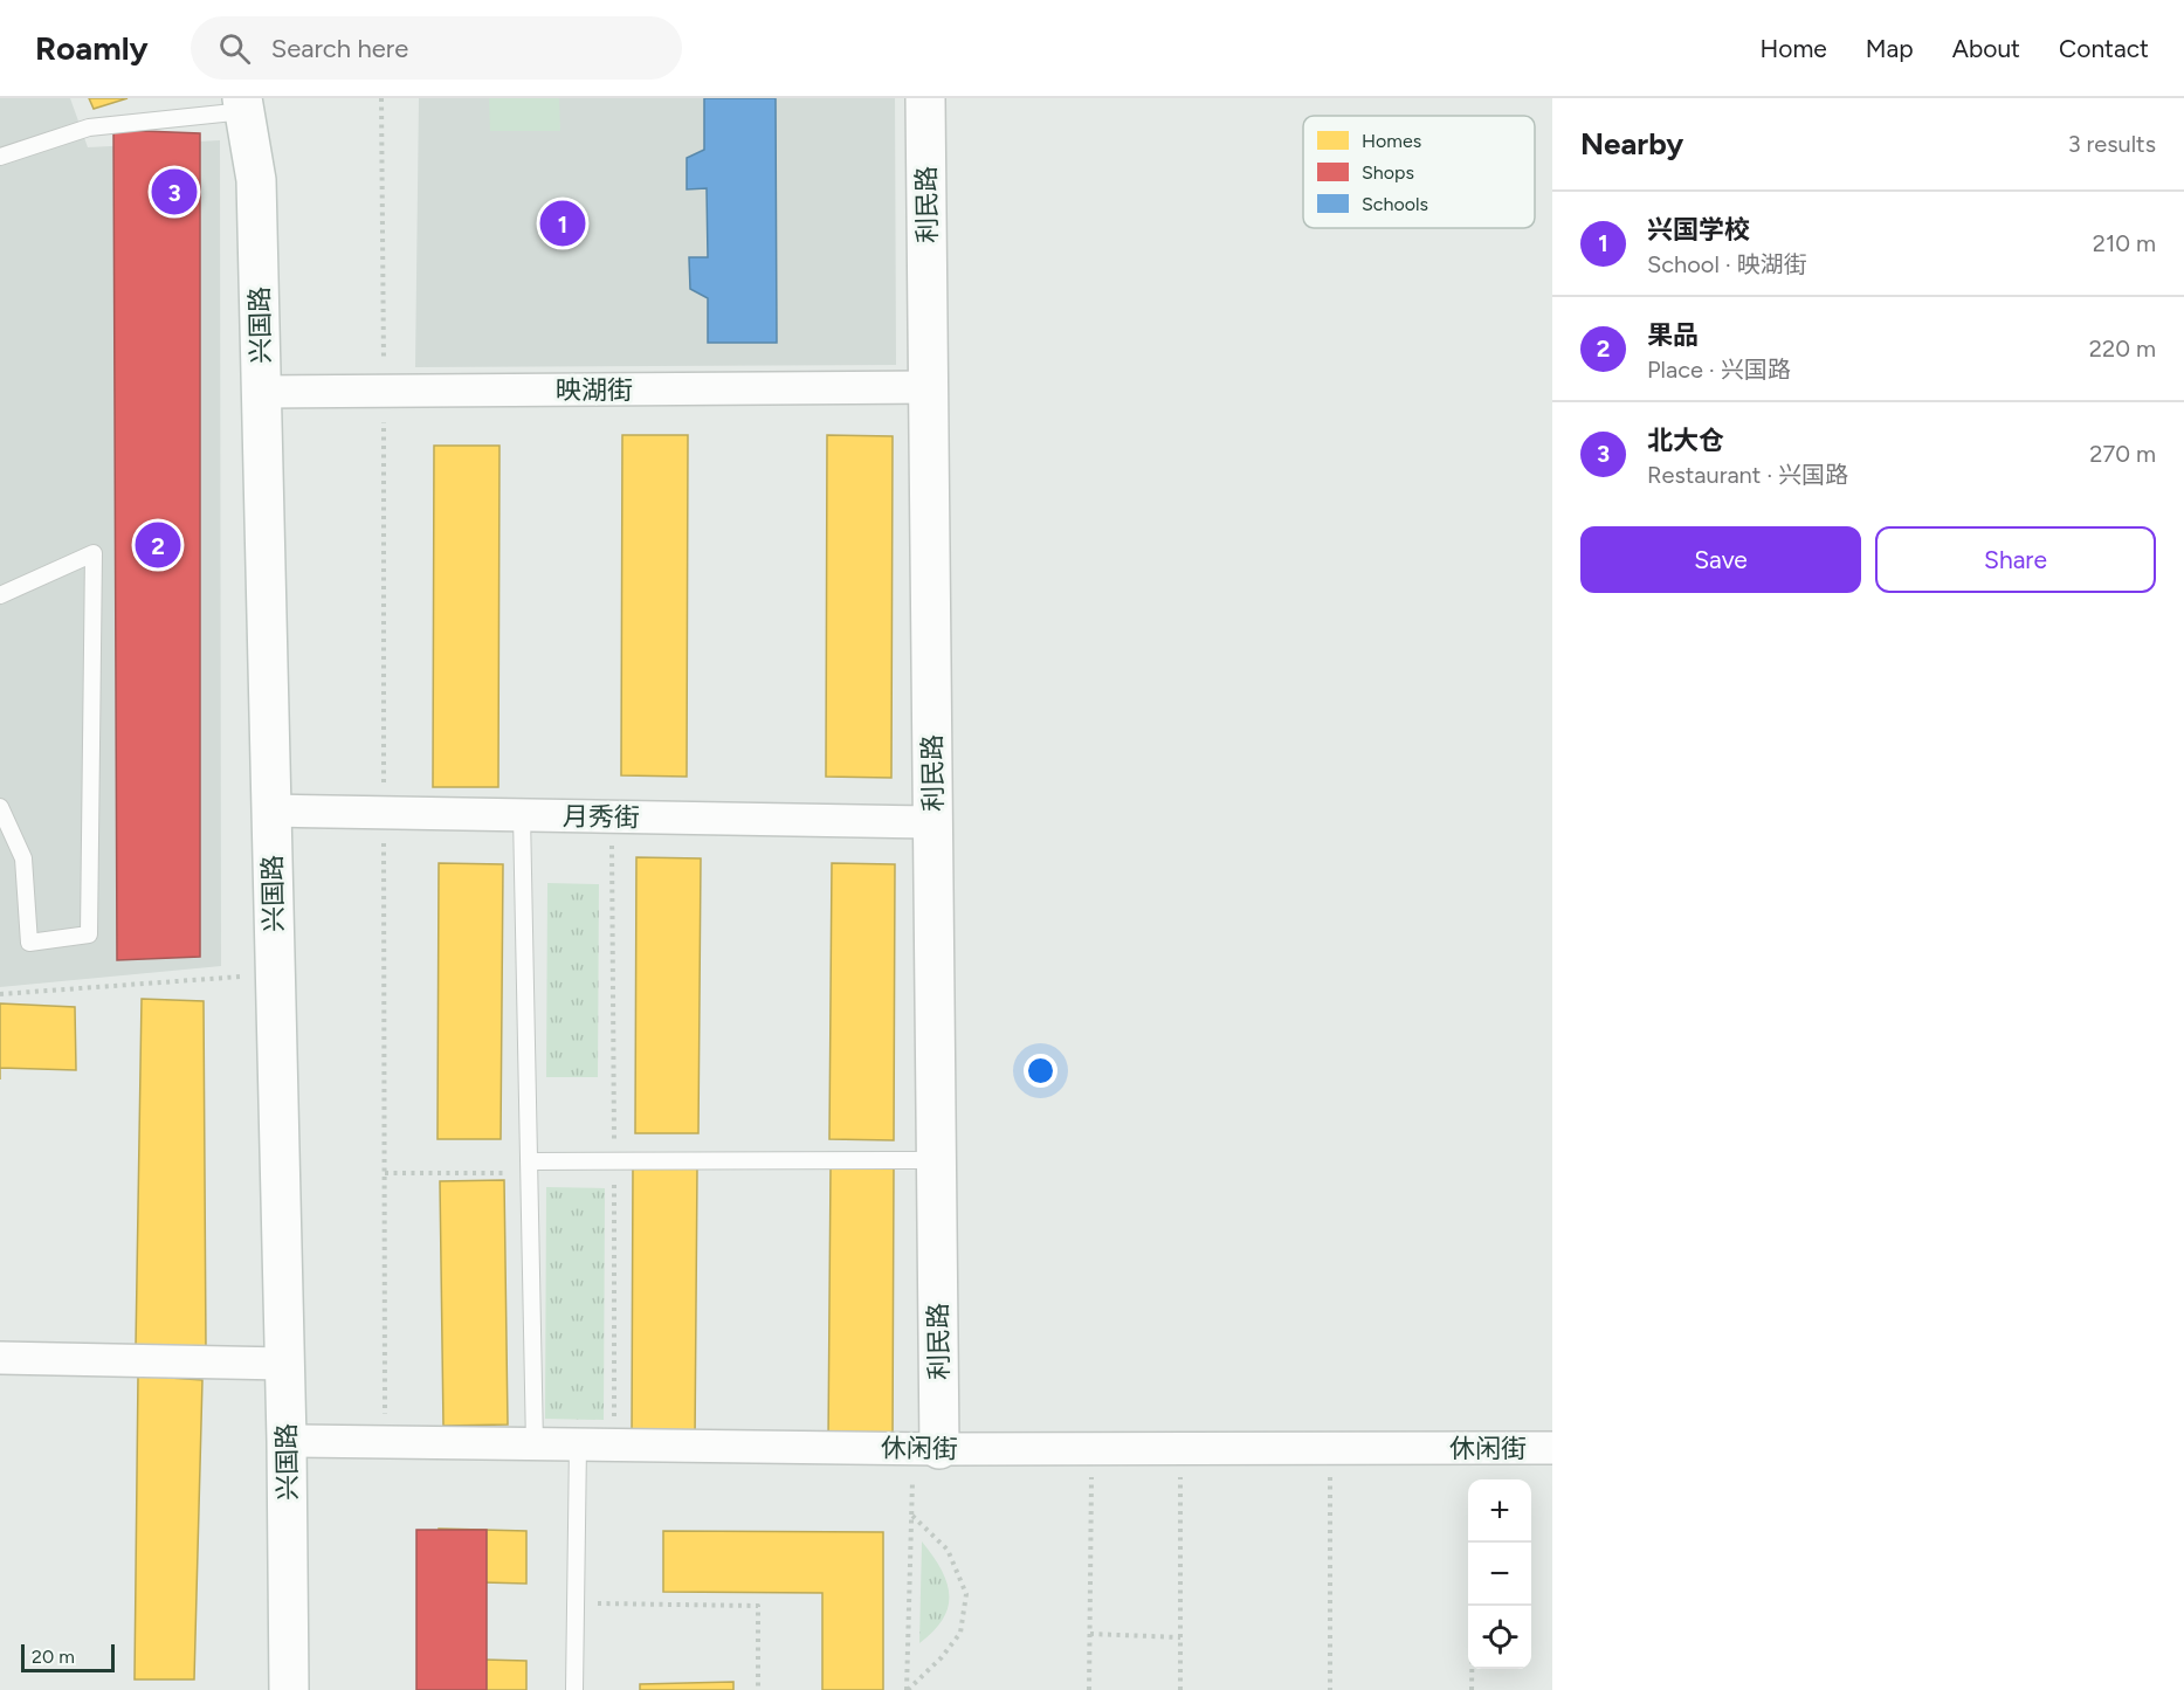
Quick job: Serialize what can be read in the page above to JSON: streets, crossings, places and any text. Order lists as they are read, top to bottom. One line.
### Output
{"streets":{"main road":["利民路","兴国路"],"street":["映湖街","月秀街","休闲街"]},"crossings":[["利民路","映湖街"],["利民路","月秀街"],["利民路","休闲街"],["兴国路","映湖街"],["兴国路","月秀街"],["兴国路","休闲街"]],"legend":["Homes","Shops","Schools"],"scale_bar":"20 m","page":{"header":"Roamly","search":"Search here","nav":["Home","Map","About","Contact"],"heading":["Nearby","3 results"],"pins":["3","1","2"],"list":[{"mark":"1","name":"兴国学校","note":"School · 映湖街","value":"210 m"},{"mark":"2","name":"果品","note":"Place · 兴国路","value":"220 m"},{"mark":"3","name":"北大仓","note":"Restaurant · 兴国路","value":"270 m"}],"buttons":["Save","Share"],"map_buttons":["+","−"],"scale":"20 m"}}
